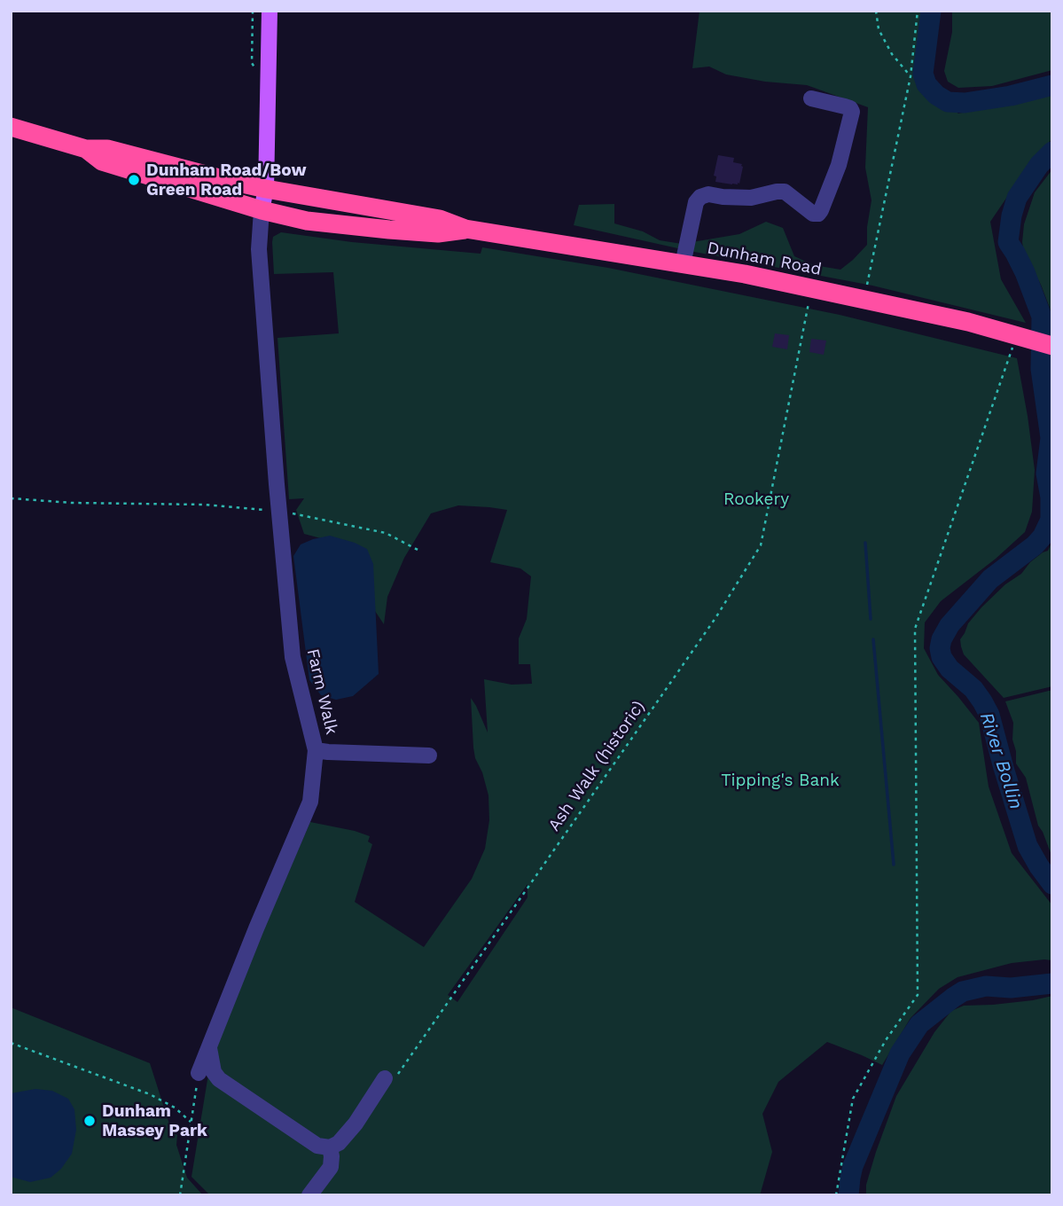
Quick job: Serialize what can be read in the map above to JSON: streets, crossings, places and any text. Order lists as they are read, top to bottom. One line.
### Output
{"streets":{"highway":["Dunham Road"],"lane":["Farm Walk"],"path":["Ash Walk (historic)"]},"crossings":[["Dunham Road","Farm Walk"]],"water":["River Bollin"],"parks":["Rookery","Tipping's Bank"],"places":["Dunham Road/Bow Green Road","Dunham Massey Park"]}
